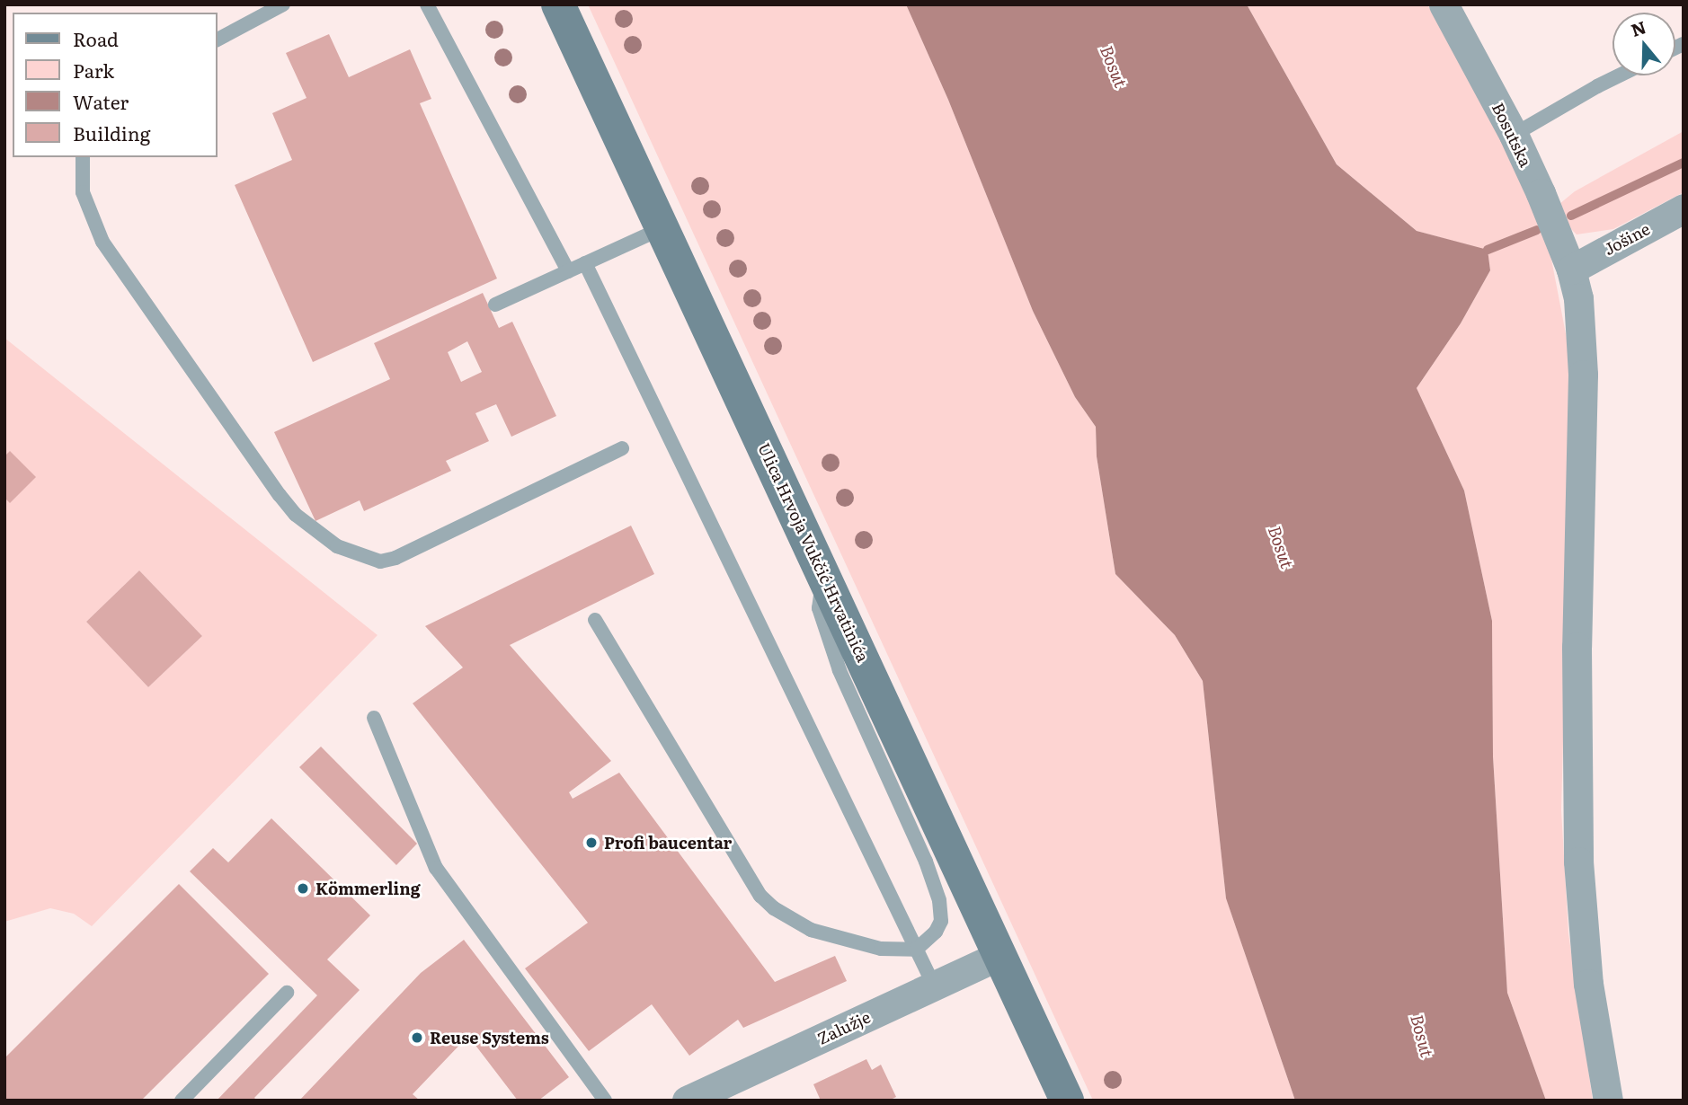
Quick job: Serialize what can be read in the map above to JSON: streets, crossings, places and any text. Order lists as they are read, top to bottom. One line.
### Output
{"streets":{"main road":["Ulica Hrvoja Vukčić Hrvatinića"],"street":["Bosutska","Jošine","Zalužje"]},"crossings":[["Bosutska","Jošine"],["Ulica Hrvoja Vukčić Hrvatinića","Zalužje"]],"water":["Bosut"],"places":["Profi baucentar","Kömmerling","Reuse Systems"],"legend":["Road","Park","Water","Building"],"north":"top"}
